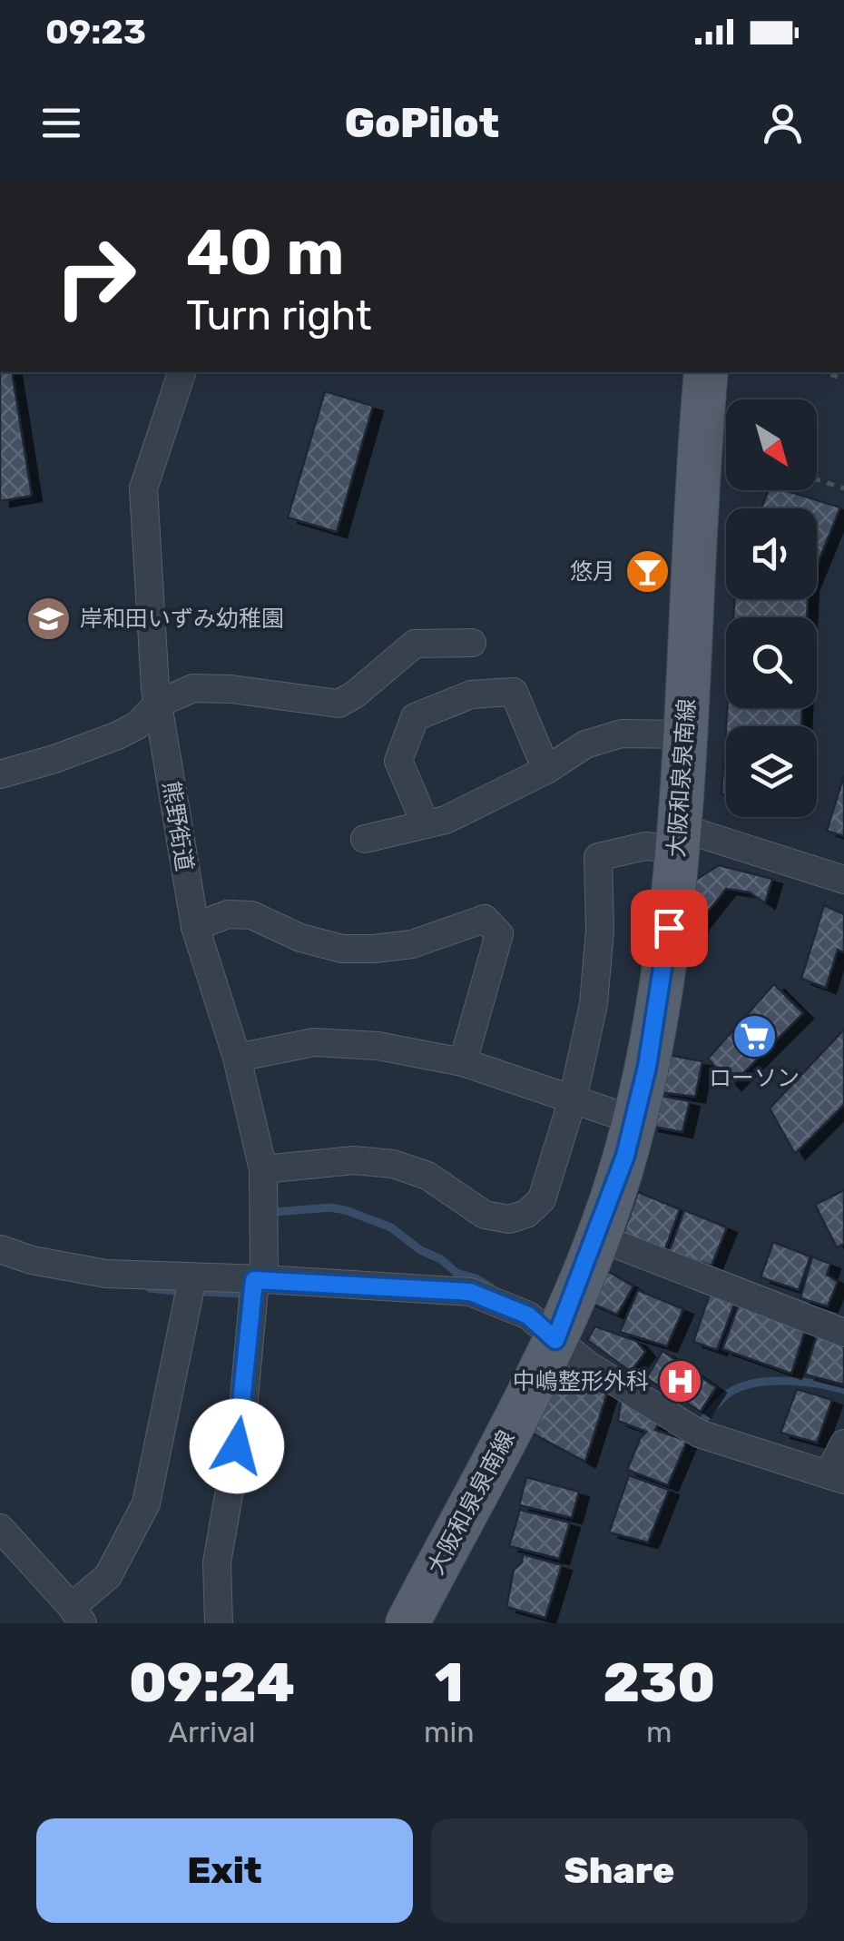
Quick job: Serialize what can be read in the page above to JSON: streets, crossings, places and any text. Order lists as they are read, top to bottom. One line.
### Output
{"streets":{"main road":["大阪和泉泉南線"],"street":["熊野街道"]},"places":{"bar":["悠月"],"school or university":["岸和田いずみ幼稚園"],"supermarket":["ローソン"],"hospital":["中嶋整形外科"]},"north":"bottom right","page":{"status":"09:23","header":"GoPilot","turn":["40 m","Turn right"],"eta":["09:24","Arrival","1","min","230","m"],"buttons":["Exit","Share"]}}
